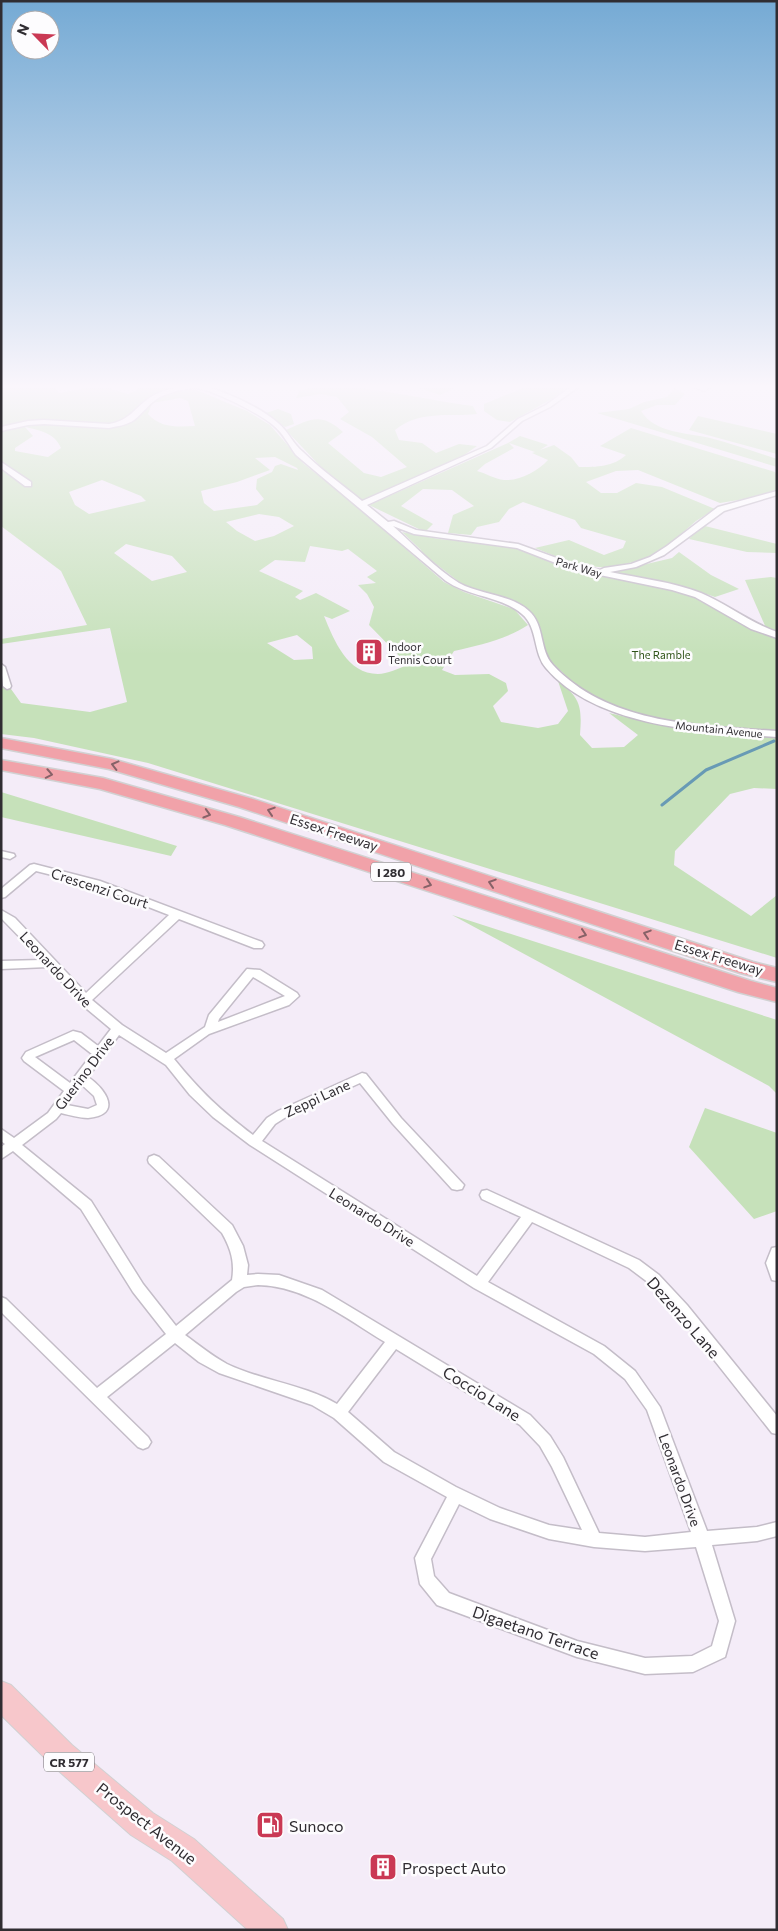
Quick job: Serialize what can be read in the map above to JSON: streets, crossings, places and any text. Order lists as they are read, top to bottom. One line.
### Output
{"streets":{"highway":["Essex Freeway","I 280"],"main road":["CR 577","Prospect Avenue"],"street":["Park Way","Mountain Avenue","Crescenzi Court","Leonardo Drive","Guerino Drive","Zeppi Lane","Dezenzo Lane","Coccio Lane","Digaetano Terrace"]},"crossings":[["Park Way","Mountain Avenue"],["Leonardo Drive","Guerino Drive"],["Leonardo Drive","Zeppi Lane"],["Leonardo Drive","Coccio Lane"],["Leonardo Drive","Digaetano Terrace"]],"parks":["The Ramble"],"places":{"building":["Indoor Tennis Court","Prospect Auto"],"fuel station":["Sunoco"]},"north":"top left"}
